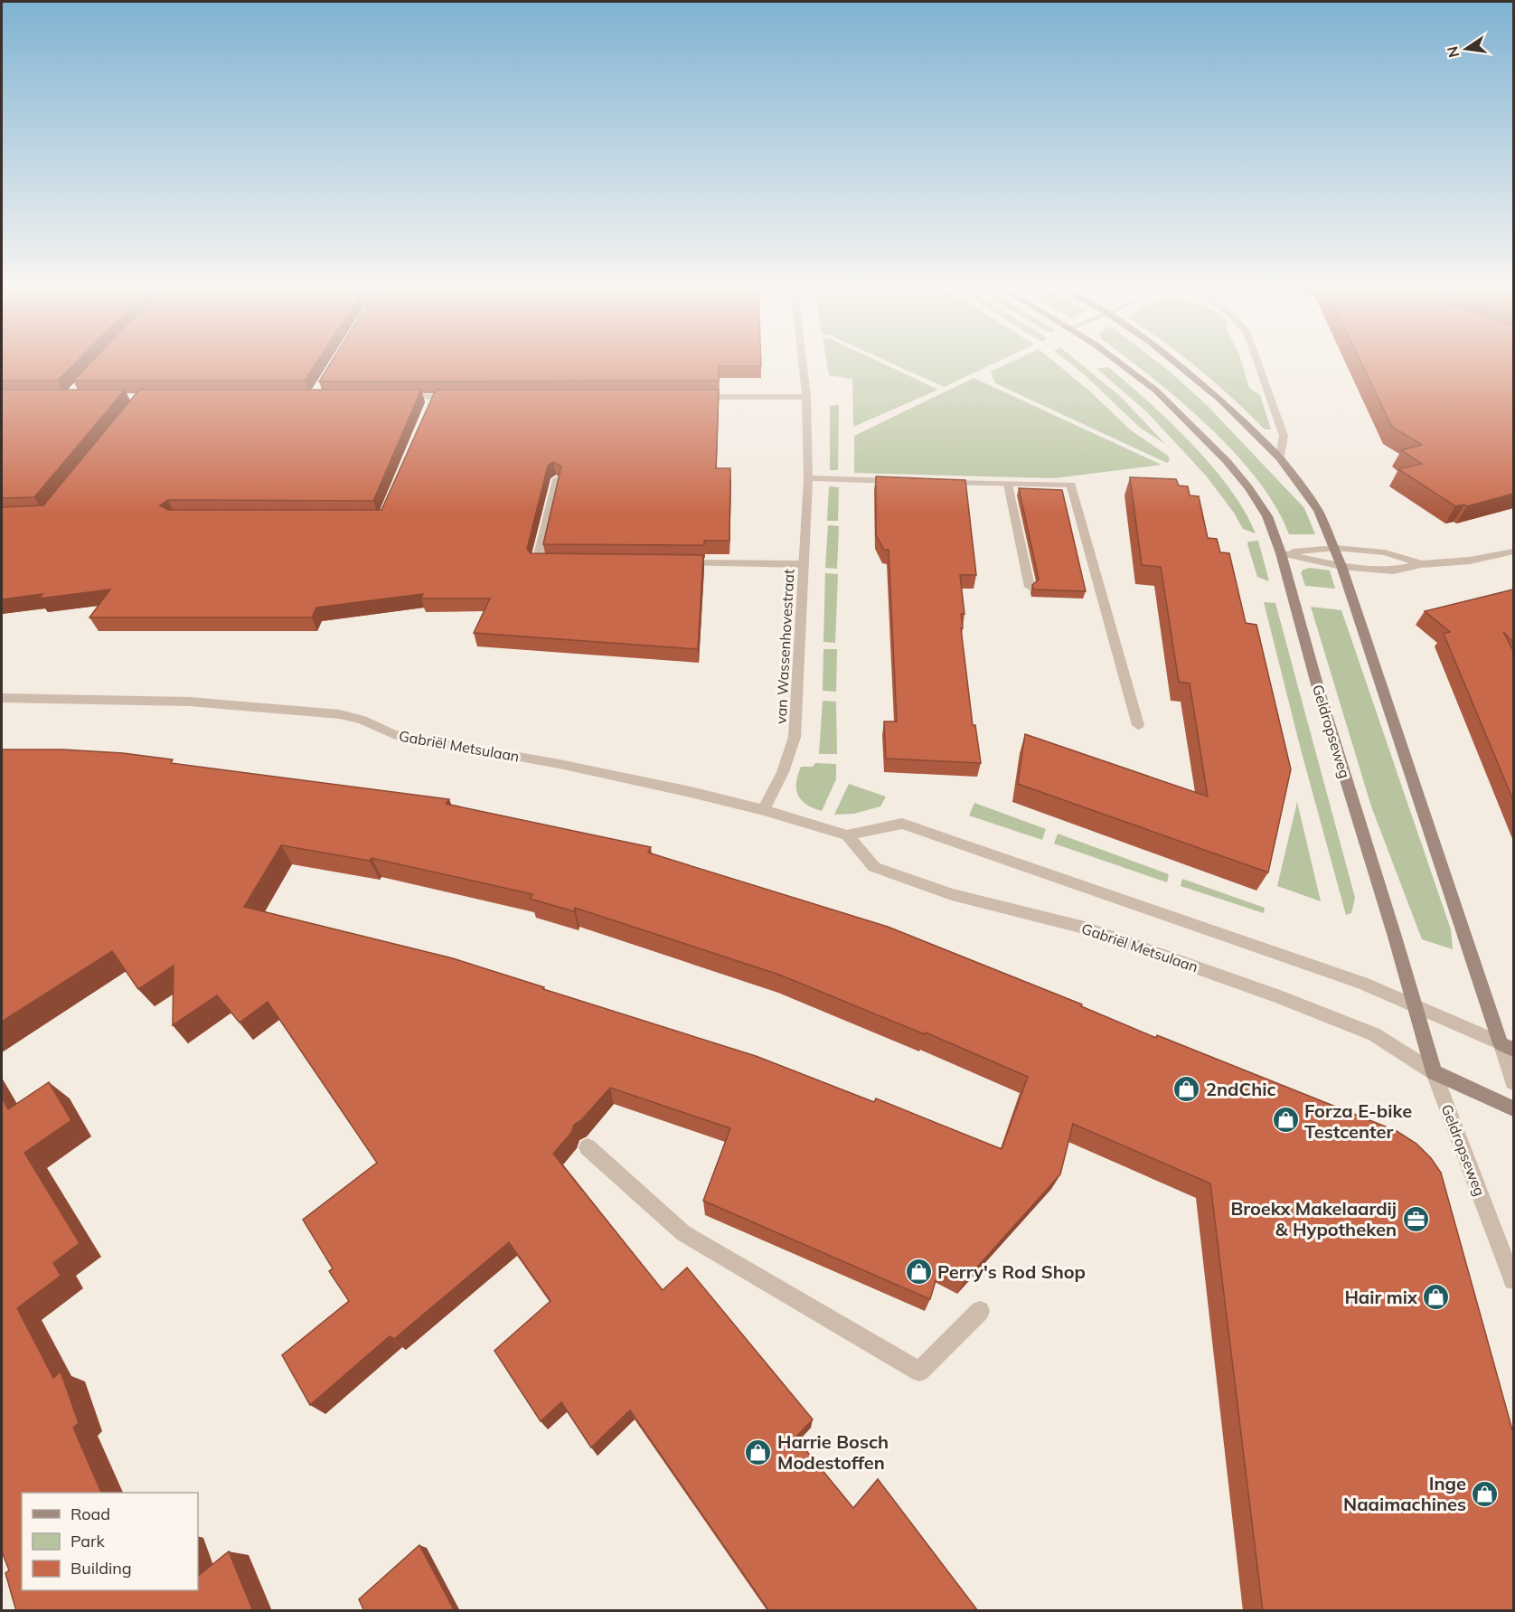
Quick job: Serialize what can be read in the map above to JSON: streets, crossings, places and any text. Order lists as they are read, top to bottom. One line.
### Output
{"streets":{"main road":["Geldropseweg"],"street":["van Wassenhovestraat","Gabriël Metsulaan"]},"crossings":[["van Wassenhovestraat","Gabriël Metsulaan"],["Geldropseweg","Gabriël Metsulaan"]],"places":{"shop":["2ndChic","Forza E-bike Testcenter","Perry's Rod Shop","Hair mix","Harrie Bosch Modestoffen","Inge Naaimachines"],"office":["Broekx Makelaardij & Hypotheken"]},"legend":["Road","Park","Building"],"north":"left"}
